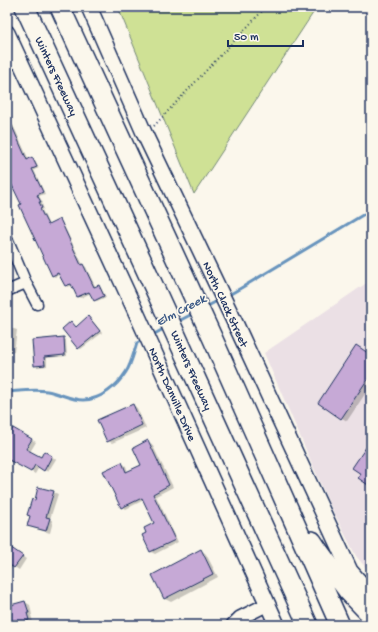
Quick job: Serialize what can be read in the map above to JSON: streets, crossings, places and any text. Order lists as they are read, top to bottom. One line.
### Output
{"streets":{"highway":["Winters Freeway"],"main road":["North Clack Street","North Danville Drive"]},"water":["Elm Creek"],"scale_bar":"50 m"}
